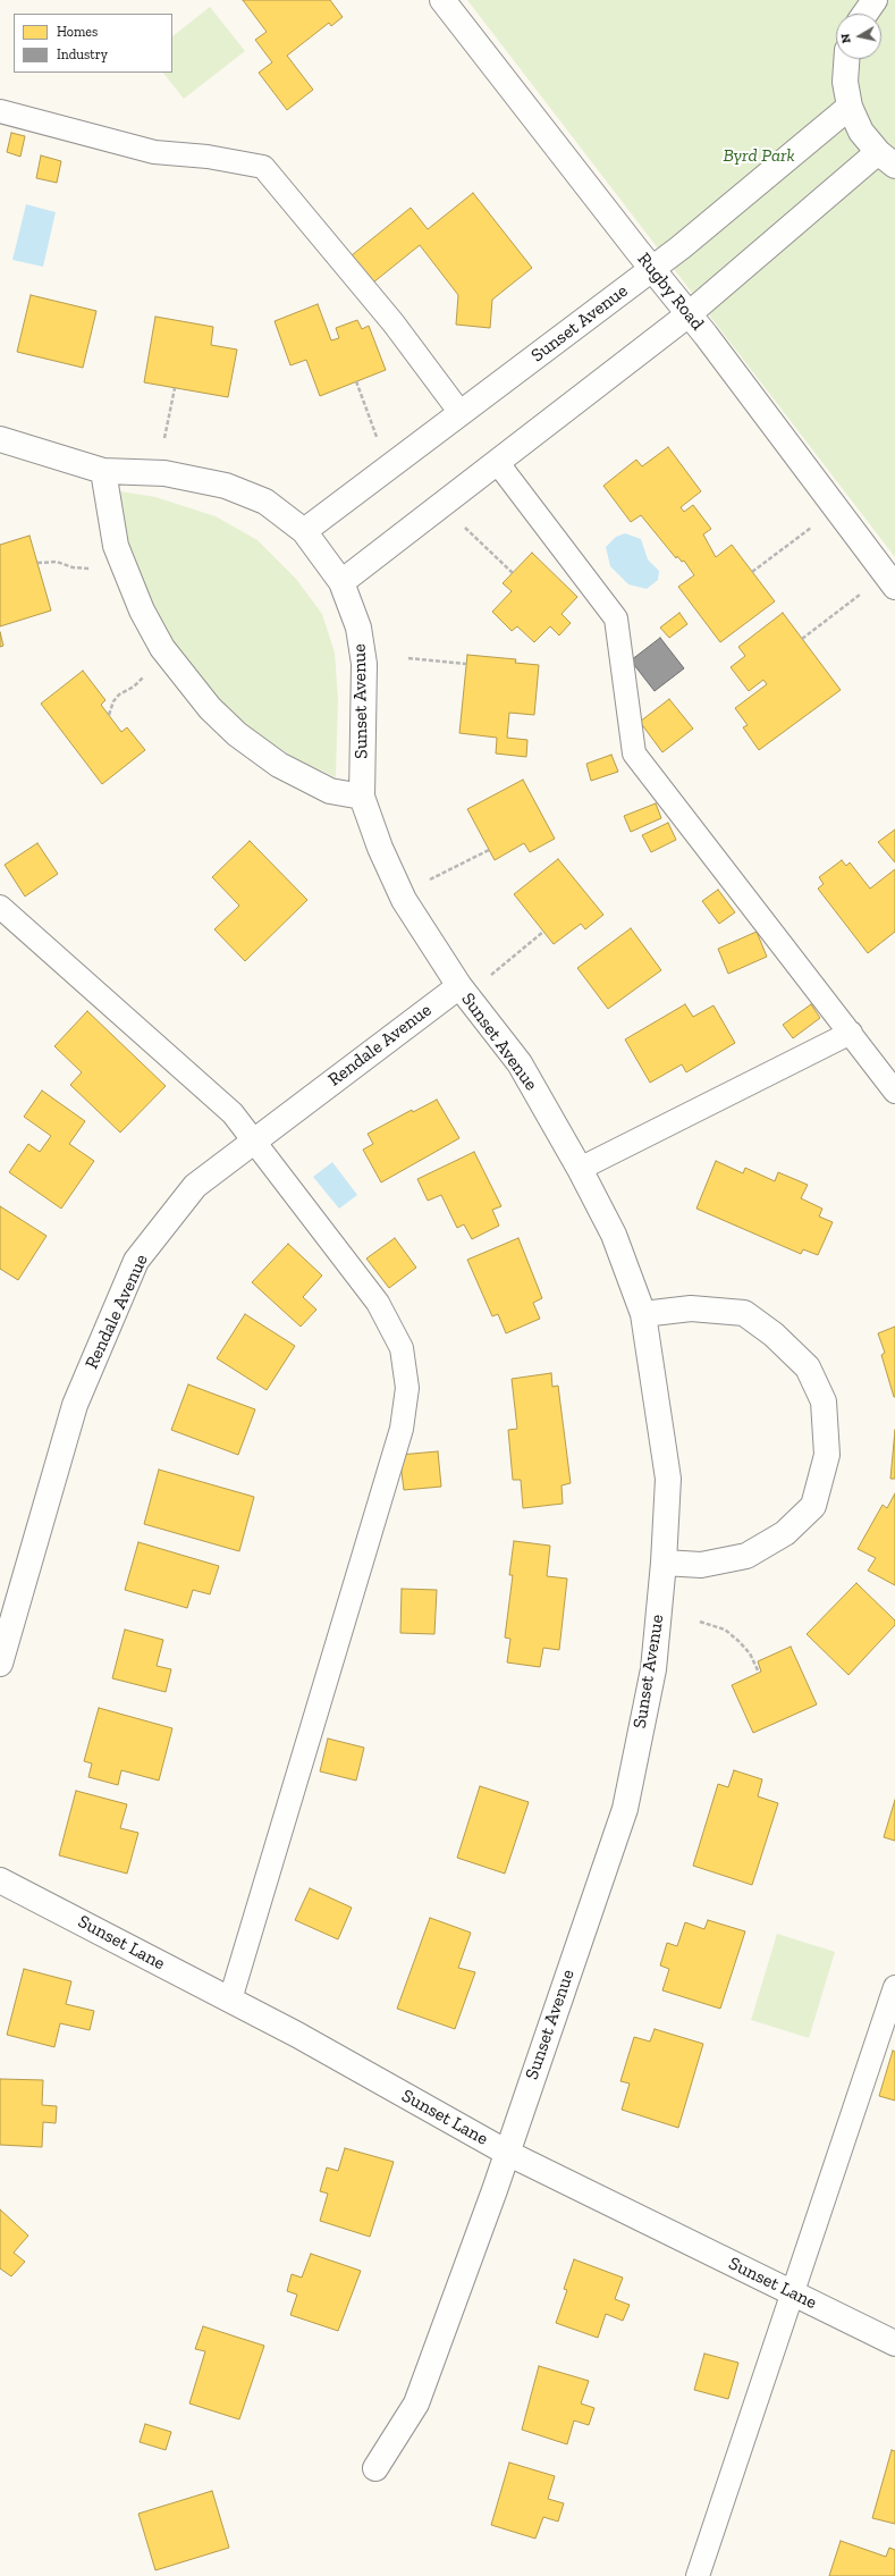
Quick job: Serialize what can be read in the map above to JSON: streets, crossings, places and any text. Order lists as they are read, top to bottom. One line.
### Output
{"streets":{"street":["Rugby Road","Sunset Avenue","Rendale Avenue","Sunset Lane"]},"crossings":[["Rugby Road","Sunset Avenue"],["Sunset Avenue","Rendale Avenue"],["Sunset Avenue","Sunset Lane"]],"parks":["Byrd Park"],"legend":["Homes","Industry"],"north":"left"}
